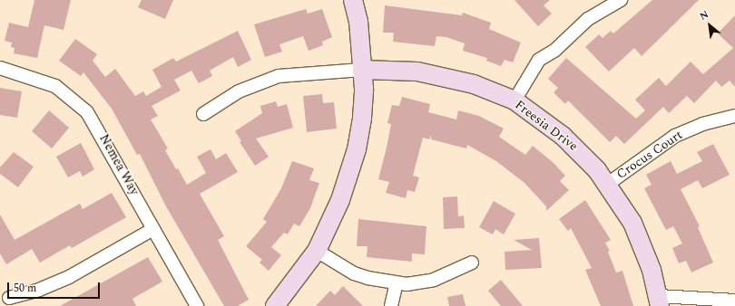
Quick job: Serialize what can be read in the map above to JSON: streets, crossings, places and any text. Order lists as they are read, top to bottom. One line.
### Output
{"streets":{"street":["Freesia Drive","Crocus Court","Nemea Way"]},"crossings":[["Freesia Drive","Crocus Court"]],"scale_bar":"50 m","north":"top left"}
